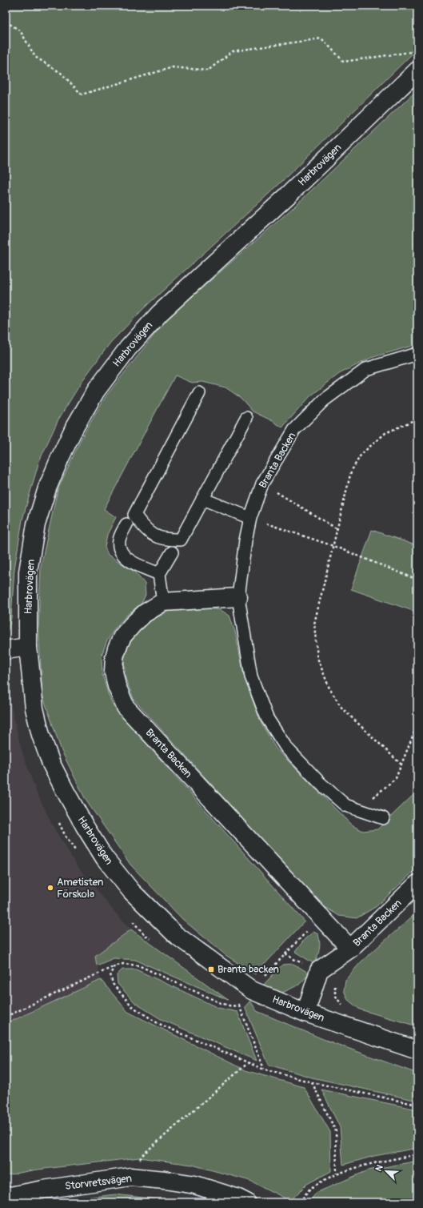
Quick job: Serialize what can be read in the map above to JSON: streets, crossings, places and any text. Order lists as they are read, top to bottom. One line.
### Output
{"streets":{"street":["Harbrovägen","Branta Backen","Storvretsvägen"]},"places":{"other":["Ametisten Förskola"],"transit":["Branta backen"]},"north":"top left"}
